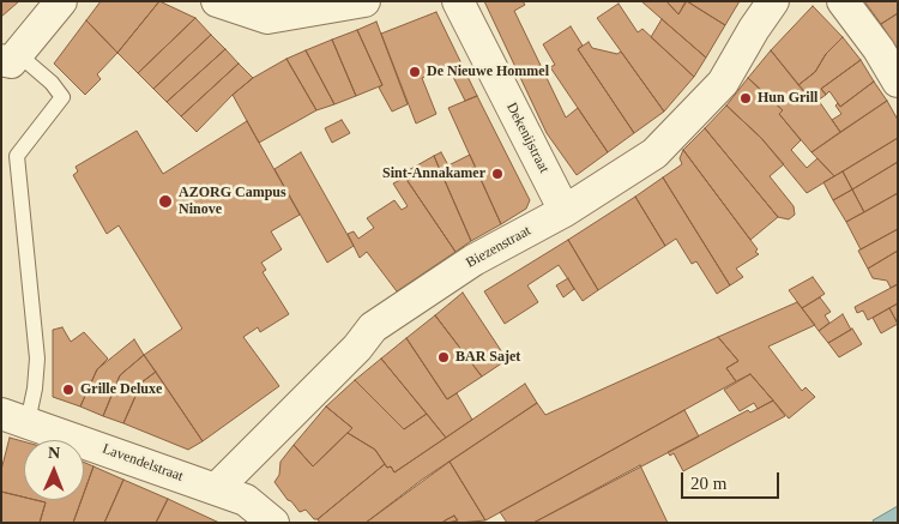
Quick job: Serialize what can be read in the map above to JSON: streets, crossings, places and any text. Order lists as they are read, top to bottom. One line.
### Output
{"streets":{"street":["Dekenijstraat","Biezenstraat","Lavendelstraat"]},"crossings":[["Dekenijstraat","Biezenstraat"],["Biezenstraat","Lavendelstraat"]],"places":["De Nieuwe Hommel","Hun Grill","Sint-Annakamer","AZORG Campus Ninove","BAR Sajet","Grille Deluxe"],"scale_bar":"20 m","north":"top"}
